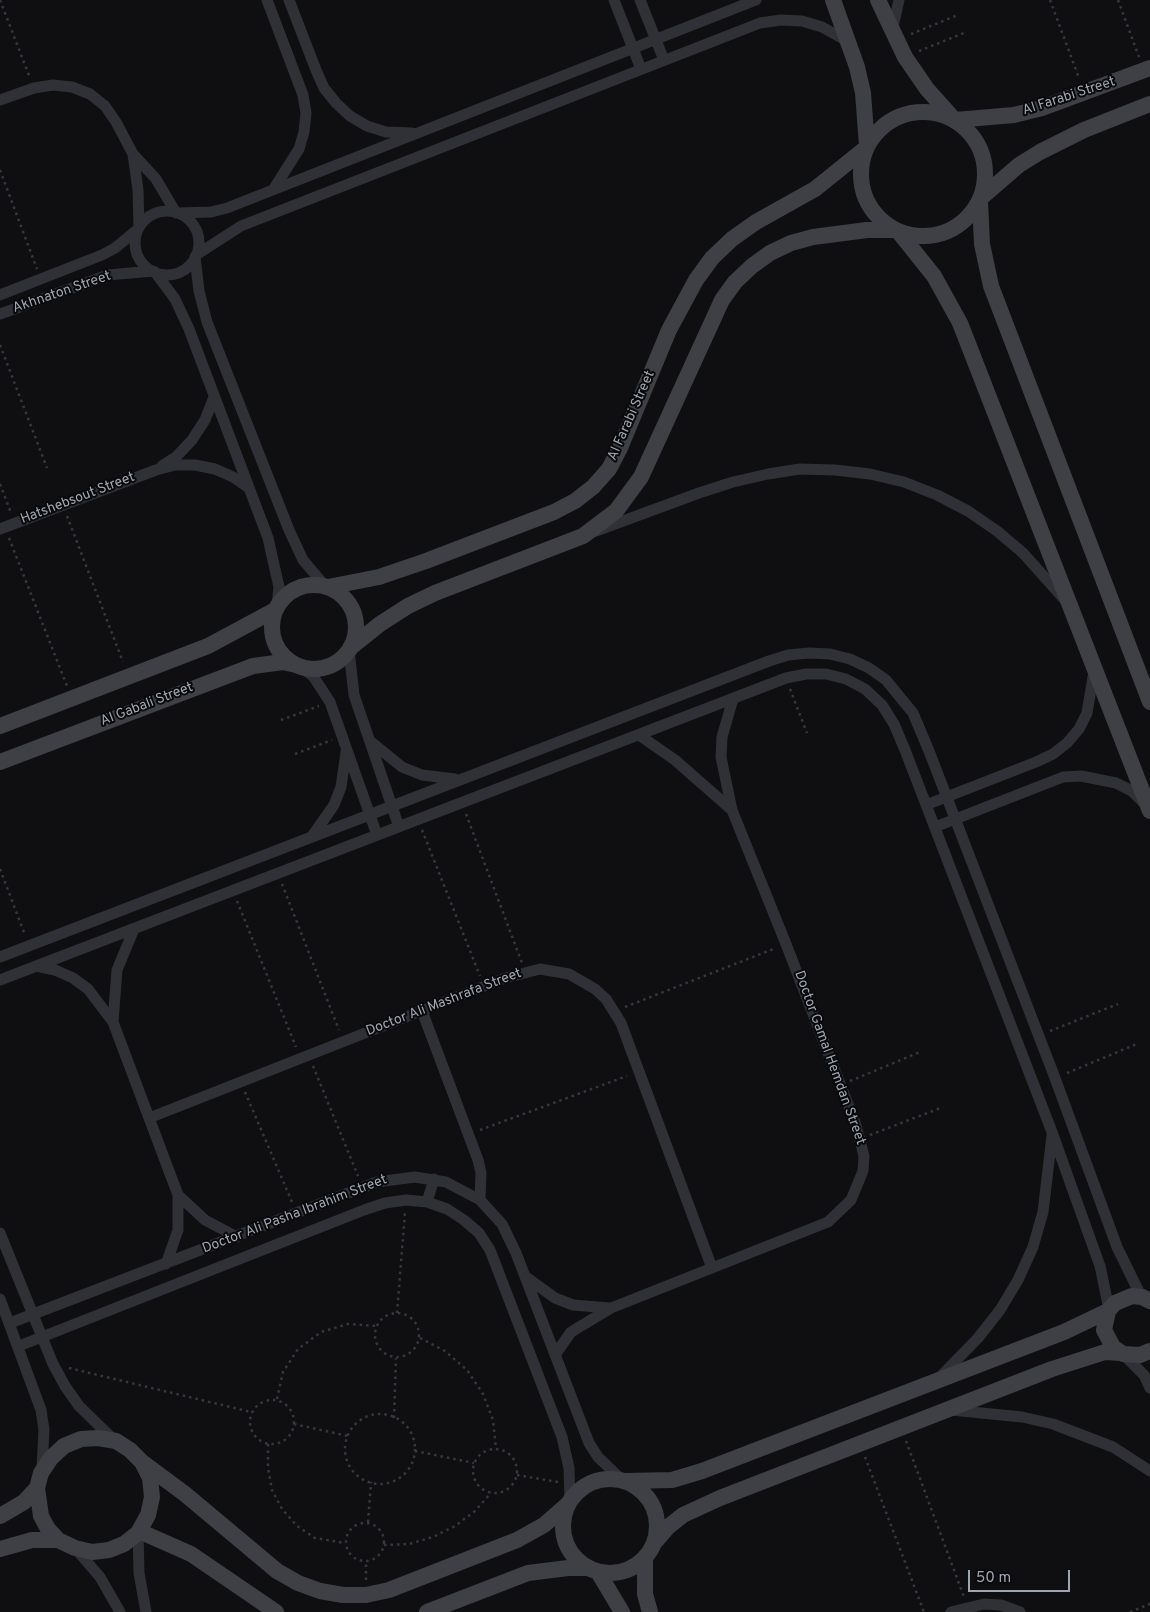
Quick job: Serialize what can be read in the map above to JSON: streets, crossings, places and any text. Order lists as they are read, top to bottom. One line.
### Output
{"streets":{"street":["Al Farabi Street","Akhnaton Street","Hatshebsout Street","Al Gabali Street","Doctor Ali Mashrafa Street","Doctor Gamal Hemdan Street","Doctor Ali Pasha Ibrahim Street"]},"crossings":[["Al Farabi Street","Al Gabali Street"],["Doctor Ali Mashrafa Street","Doctor Gamal Hemdan Street"],["Doctor Gamal Hemdan Street","Doctor Ali Pasha Ibrahim Street"]],"scale_bar":"50 m"}
